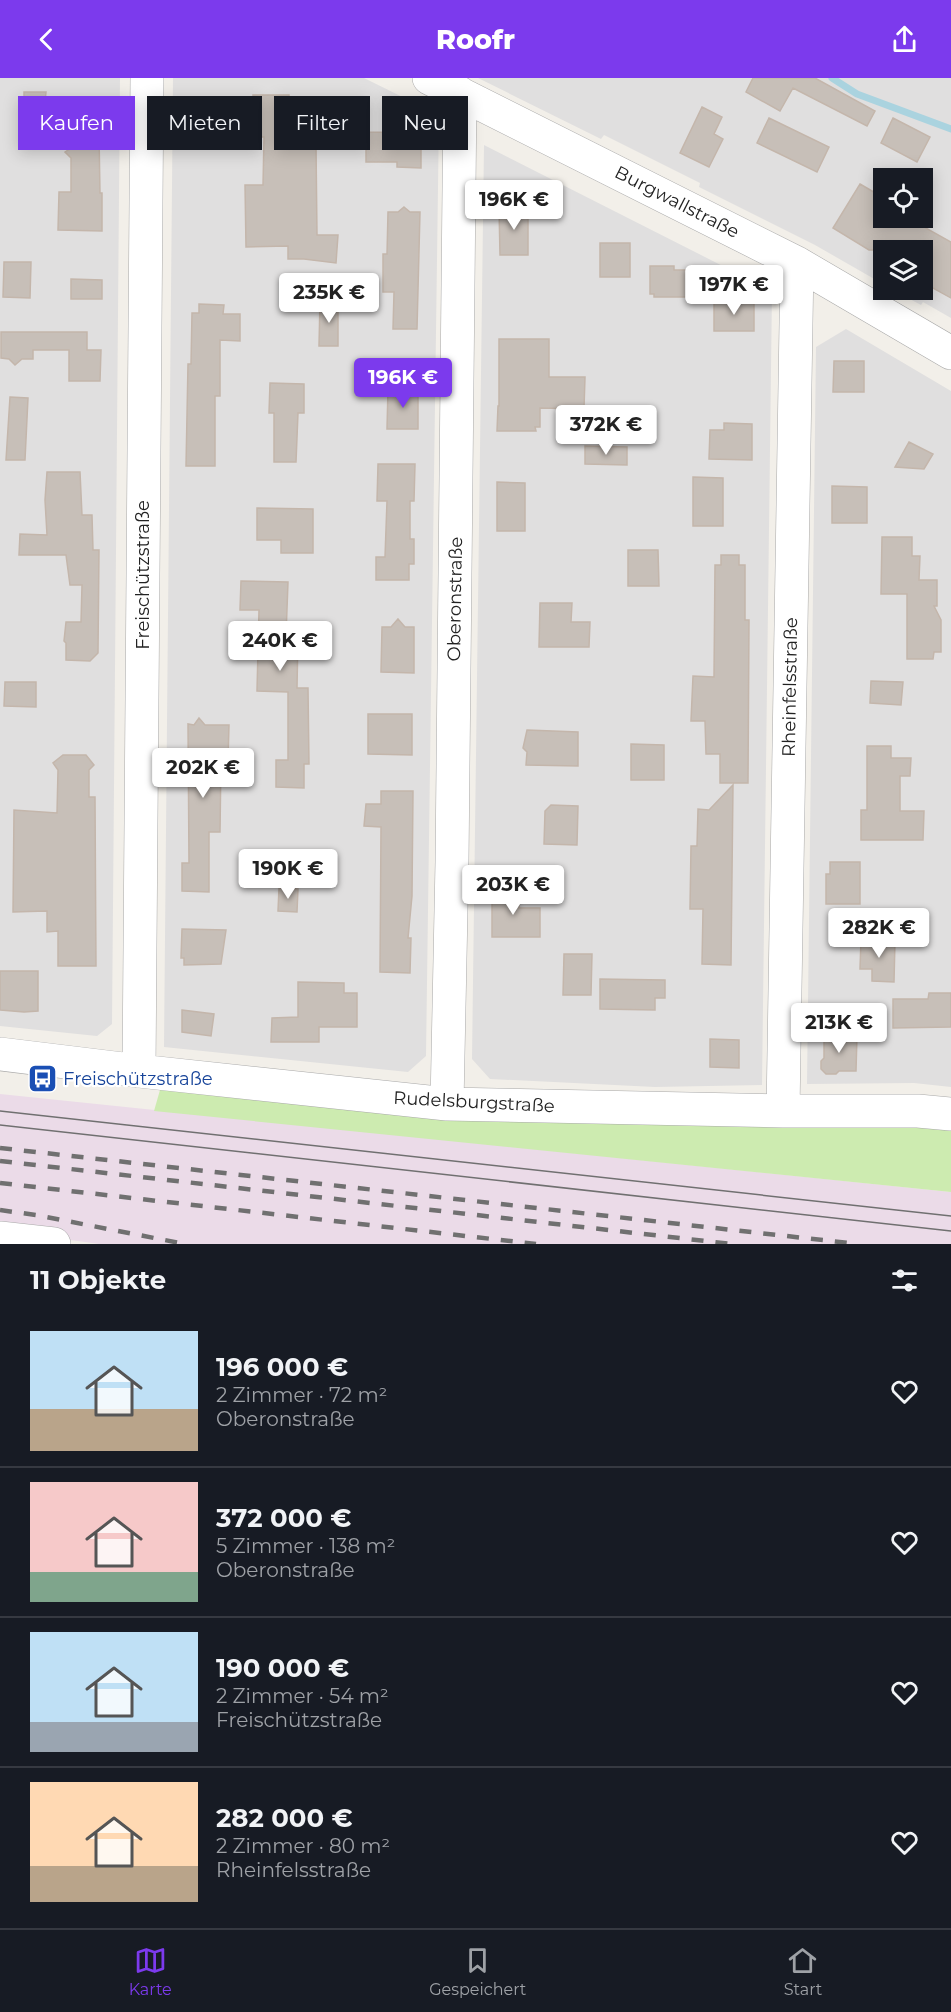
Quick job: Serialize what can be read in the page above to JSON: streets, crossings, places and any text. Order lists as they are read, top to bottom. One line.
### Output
{"streets":{"street":["Burgwallstraße","Freischützstraße","Oberonstraße","Rheinfelsstraße","Rudelsburgstraße"]},"crossings":[["Burgwallstraße","Oberonstraße"],["Burgwallstraße","Rheinfelsstraße"],["Freischützstraße","Rudelsburgstraße"],["Oberonstraße","Rudelsburgstraße"],["Rheinfelsstraße","Rudelsburgstraße"]],"places":{"bus stop":["Freischützstraße"]},"page":{"header":"Roofr","chip":["Kaufen","Mieten","Filter","Neu"],"price":["196K €","197K €","235K €","196K €","372K €","240K €","202K €","190K €","203K €","282K €","213K €"],"heading":"11 Objekte","list":[{"name":"196 000 €","note":"2 Zimmer · 72 m² · Oberonstraße"},{"name":"372 000 €","note":"5 Zimmer · 138 m² · Oberonstraße"},{"name":"190 000 €","note":"2 Zimmer · 54 m² · Freischützstraße"},{"name":"282 000 €","note":"2 Zimmer · 80 m² · Rheinfelsstraße"}],"tabs":["Karte","Gespeichert","Start"]}}
